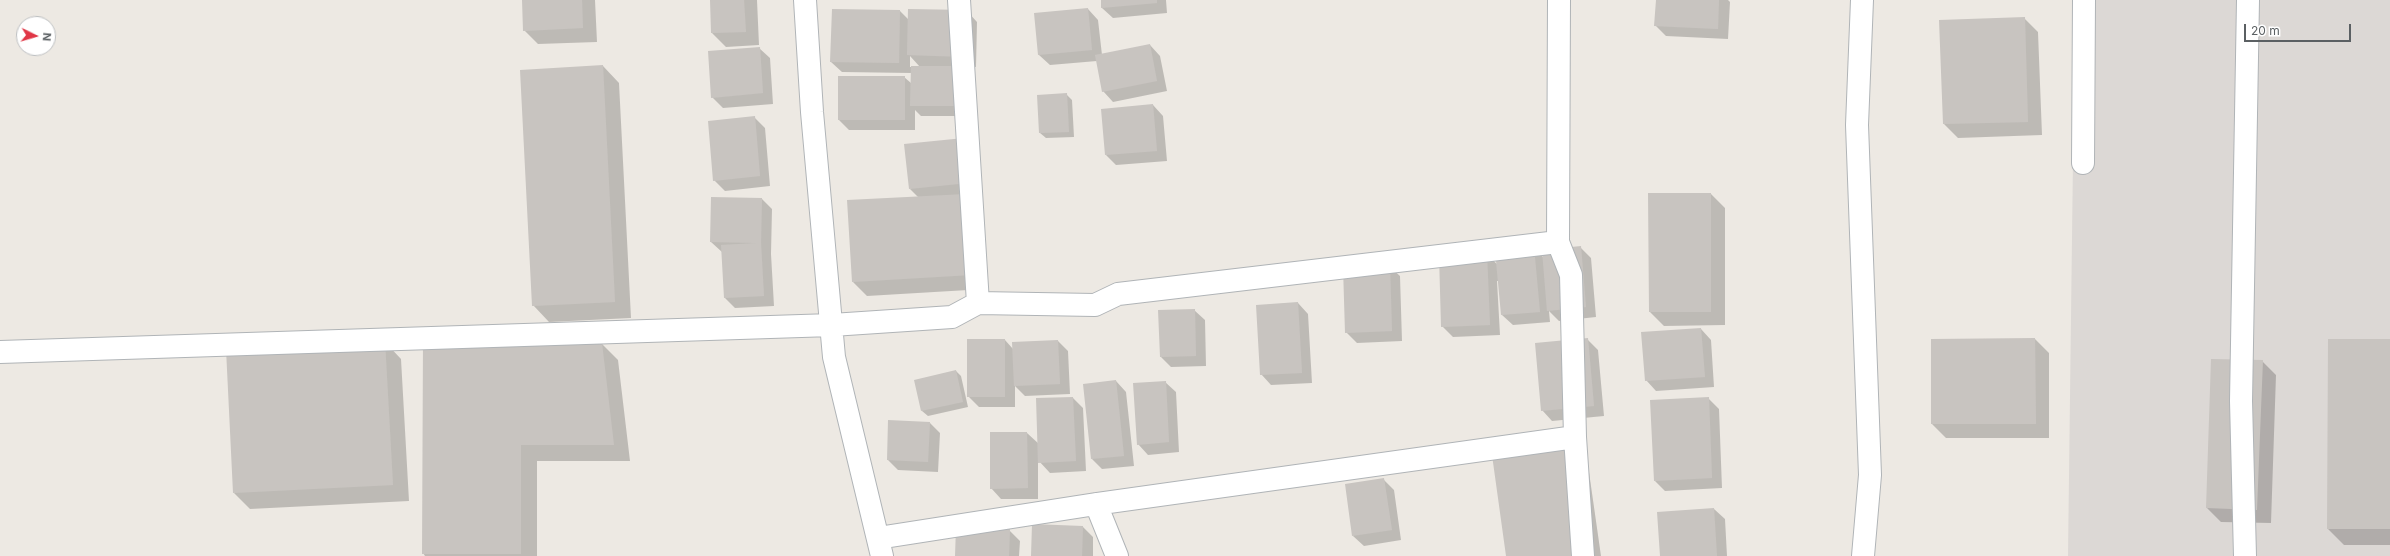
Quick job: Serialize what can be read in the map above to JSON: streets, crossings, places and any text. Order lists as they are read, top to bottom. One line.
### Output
{"scale_bar":"20 m","north":"right"}
